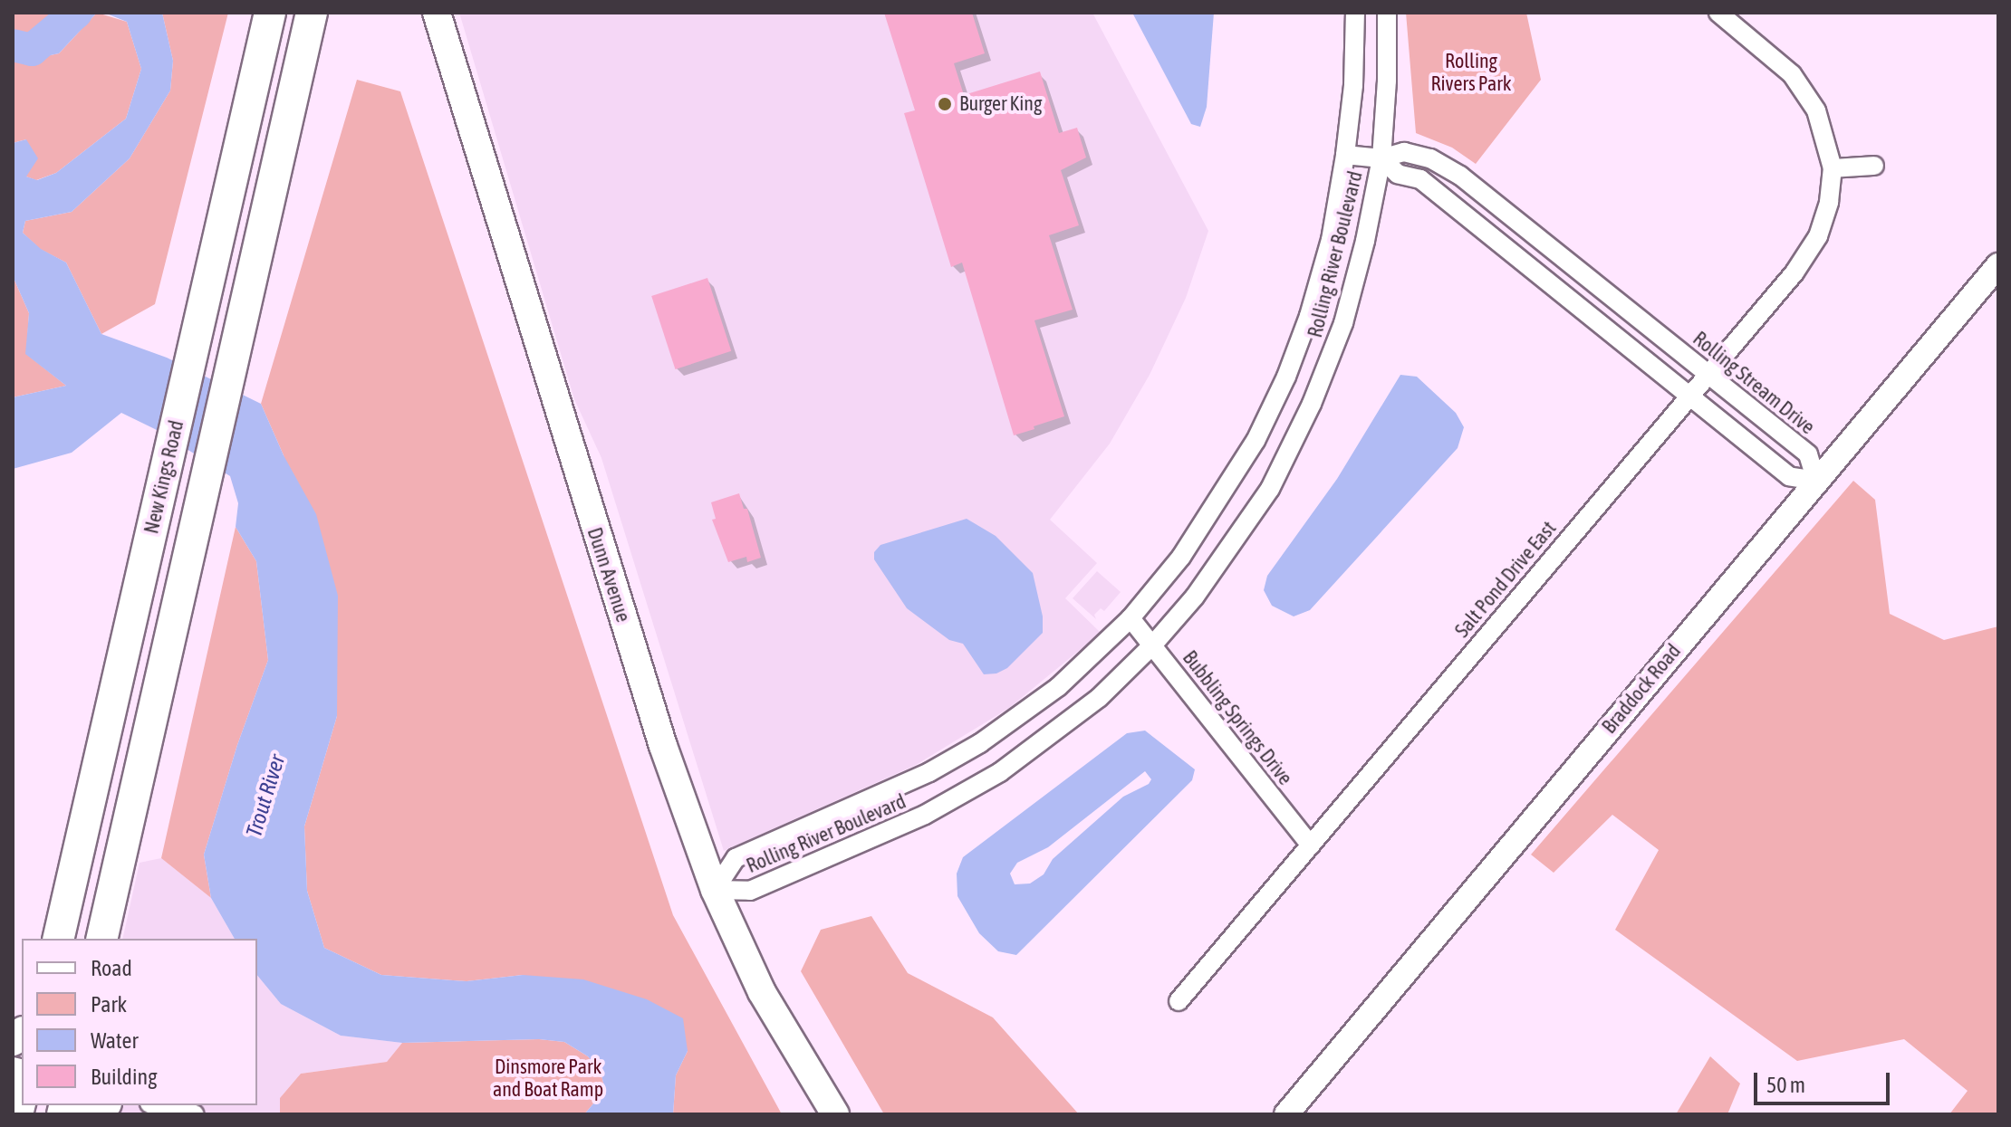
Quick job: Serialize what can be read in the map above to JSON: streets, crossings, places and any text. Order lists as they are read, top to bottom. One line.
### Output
{"streets":{"highway":["New Kings Road"],"main road":["Dunn Avenue"],"street":["Rolling River Boulevard","Rolling Stream Drive","Salt Pond Drive East","Braddock Road","Bubbling Springs Drive"]},"crossings":[["Rolling River Boulevard","Rolling Stream Drive"],["Rolling River Boulevard","Dunn Avenue"],["Rolling River Boulevard","Bubbling Springs Drive"],["Rolling Stream Drive","Salt Pond Drive East"],["Rolling Stream Drive","Braddock Road"],["Salt Pond Drive East","Bubbling Springs Drive"]],"water":["Trout River"],"parks":["Rolling Rivers Park","Dinsmore Park and Boat Ramp"],"places":["Burger King"],"legend":["Road","Park","Water","Building"],"scale_bar":"50 m"}
